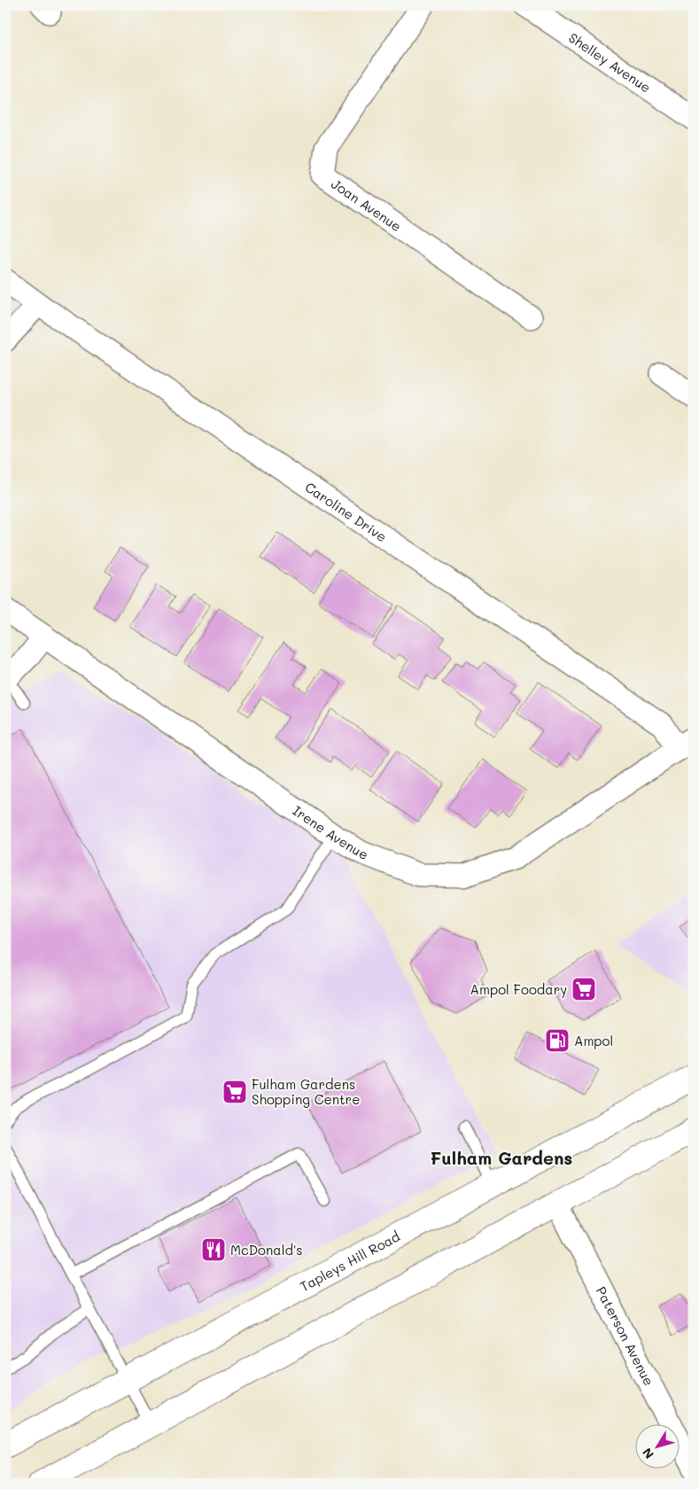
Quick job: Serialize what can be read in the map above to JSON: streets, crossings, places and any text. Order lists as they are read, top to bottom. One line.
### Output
{"streets":{"main road":["Tapleys Hill Road"],"street":["Shelley Avenue","Joan Avenue","Caroline Drive","Irene Avenue","Paterson Avenue"]},"crossings":[["Caroline Drive","Irene Avenue"]],"districts":["Fulham Gardens"],"places":{"supermarket":["Ampol Foodary","Fulham Gardens Shopping Centre"],"fuel station":["Ampol"],"restaurant":["McDonald's"]},"north":"bottom left"}
